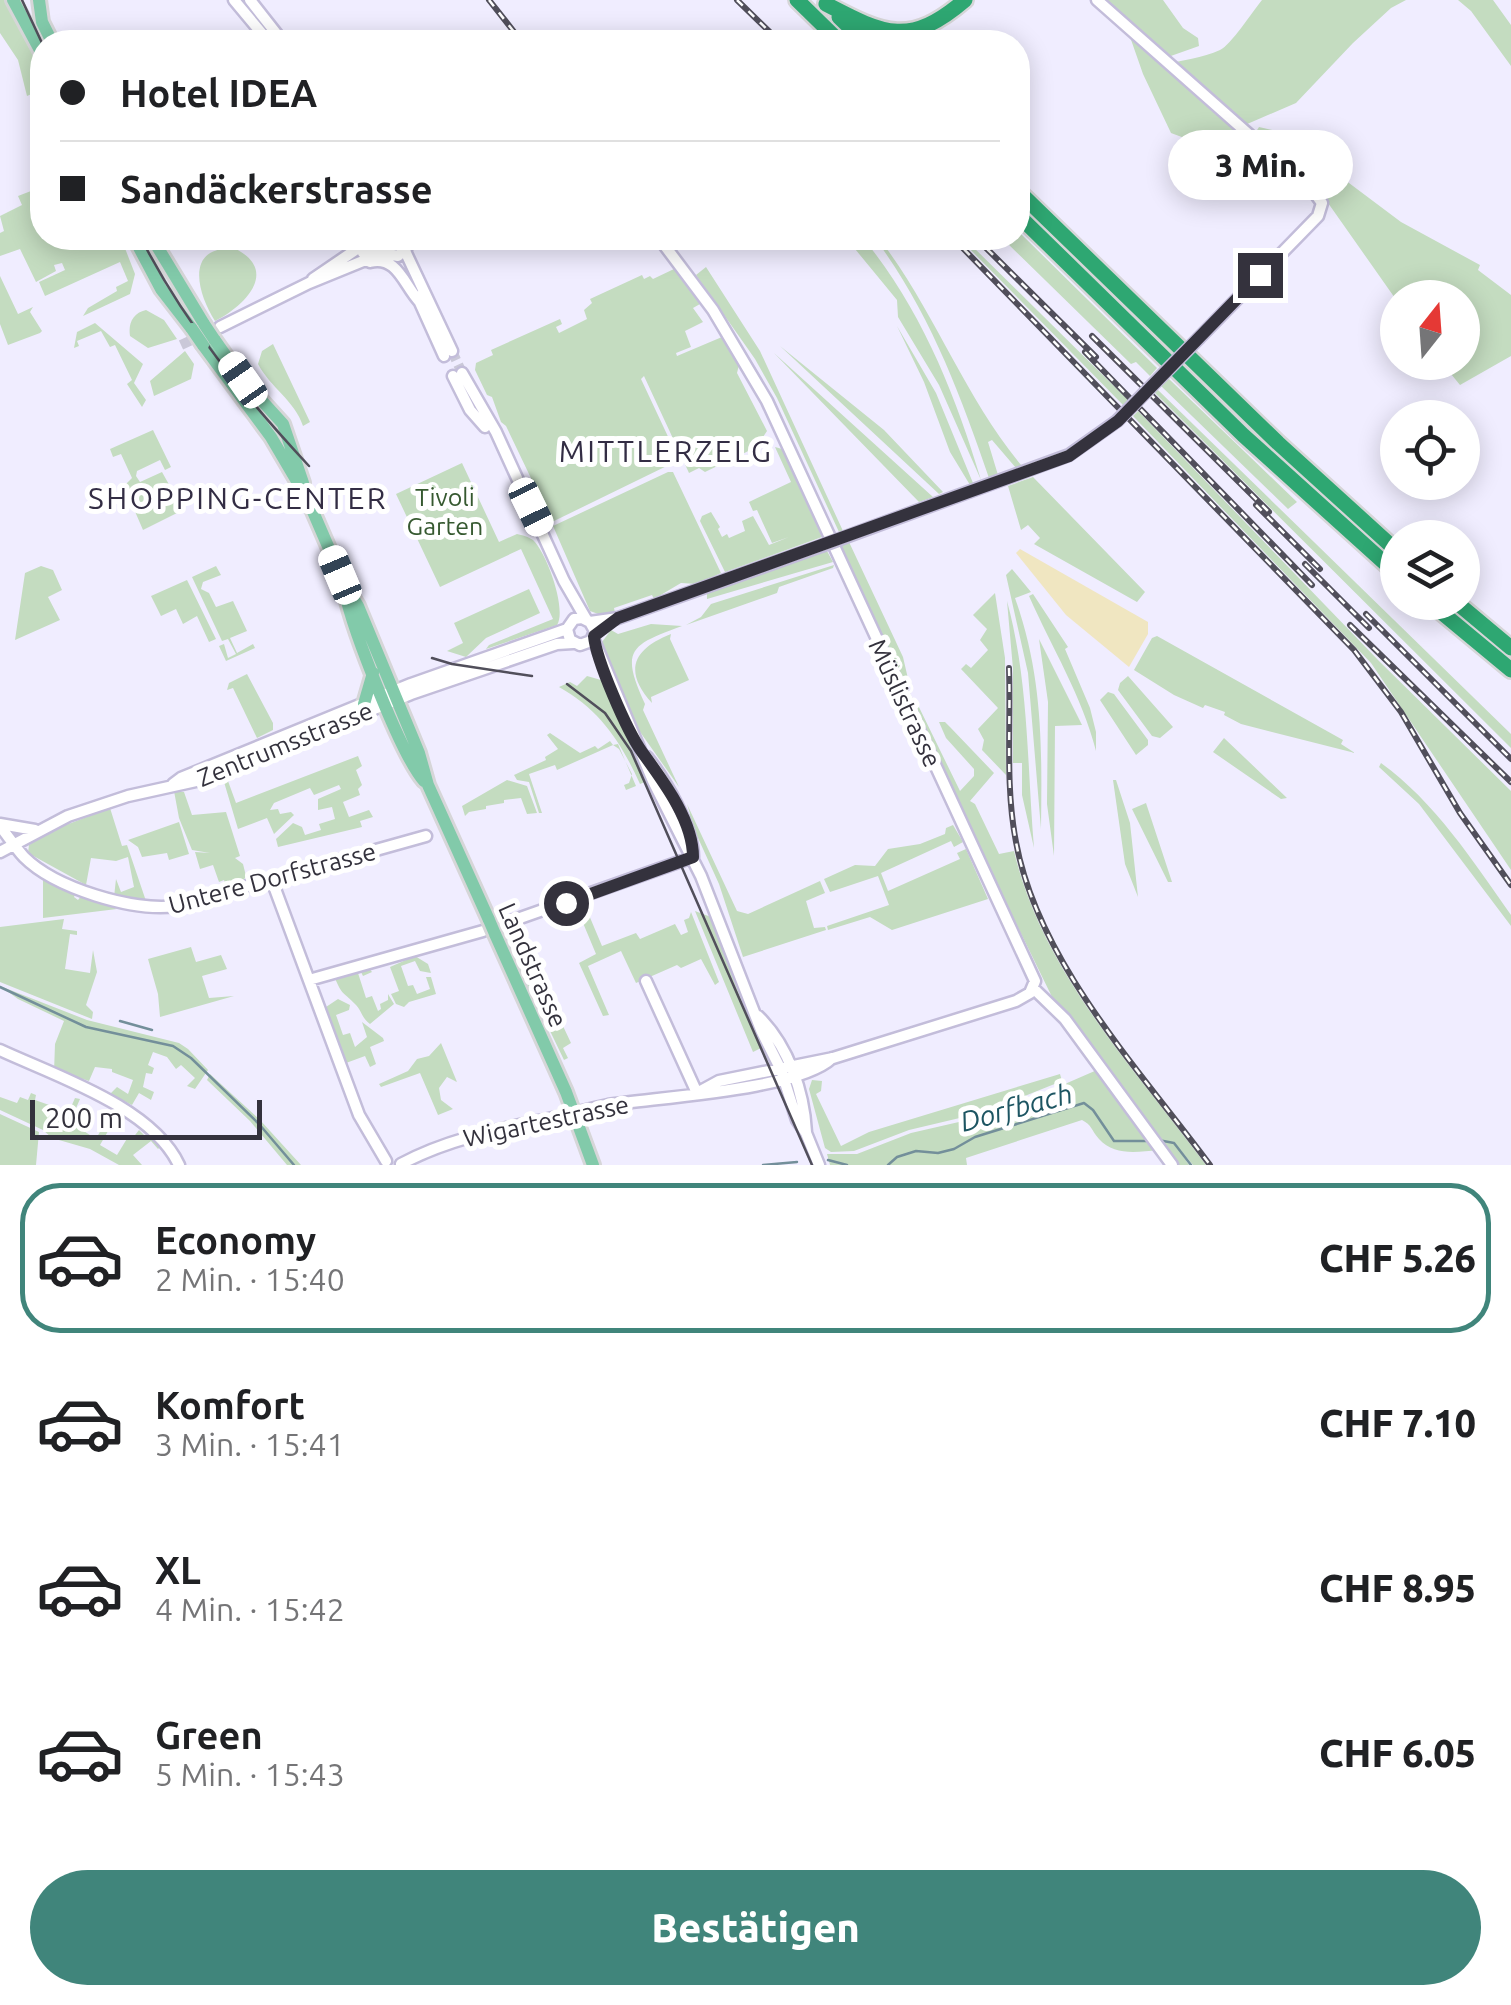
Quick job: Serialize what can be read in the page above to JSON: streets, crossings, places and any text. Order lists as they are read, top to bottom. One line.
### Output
{"streets":{"main road":["Landstrasse"],"street":["Müslistrasse","Zentrumsstrasse","Untere Dorfstrasse","Wigartestrasse"]},"crossings":[["Zentrumsstrasse","Untere Dorfstrasse"],["Zentrumsstrasse","Landstrasse"],["Landstrasse","Wigartestrasse"]],"districts":["MITTLERZELG","SHOPPING-CENTER"],"water":["Dorfbach"],"parks":["Tivoli Garten"],"scale_bar":"200 m","north":"top","page":{"banner":["Hotel IDEA","Sandäckerstrasse"],"bubble":"3 Min.","scale":"200 m","list":[{"name":"Economy","note":"2 Min. · 15:40","value":"CHF 5.26"},{"name":"Komfort","note":"3 Min. · 15:41","value":"CHF 7.10"},{"name":"XL","note":"4 Min. · 15:42","value":"CHF 8.95"},{"name":"Green","note":"5 Min. · 15:43","value":"CHF 6.05"}],"buttons":"Bestätigen"}}
